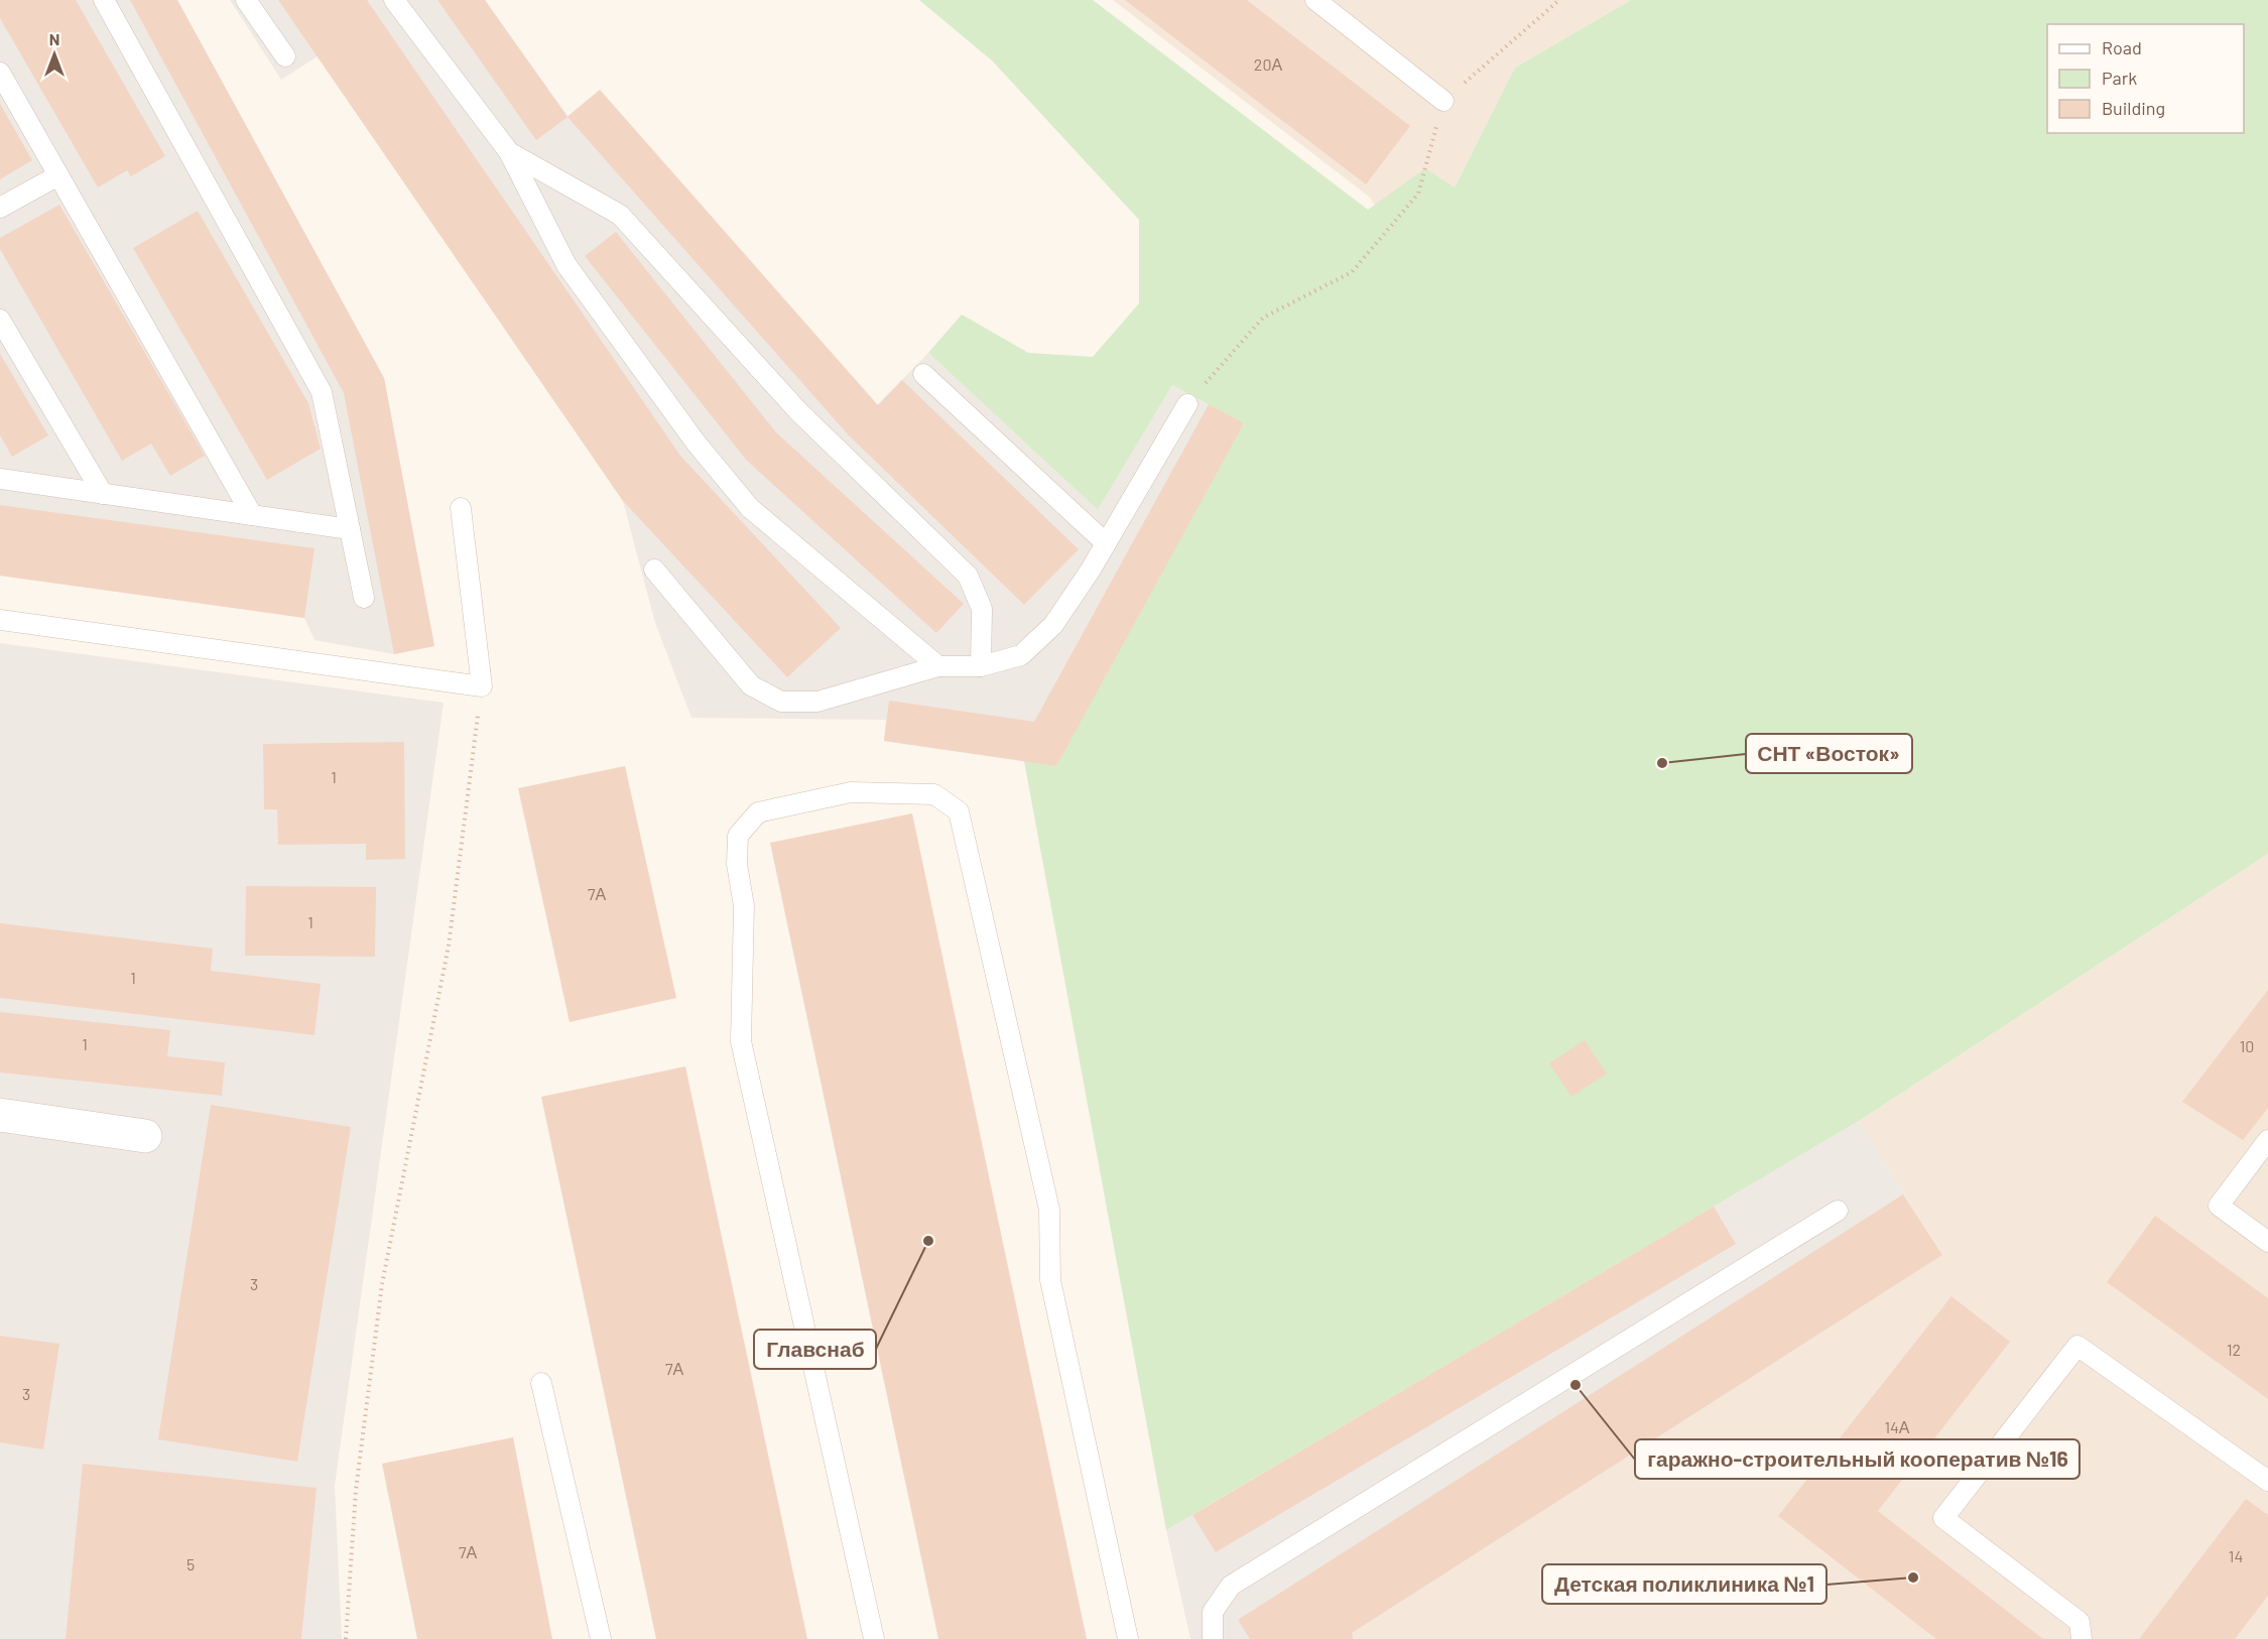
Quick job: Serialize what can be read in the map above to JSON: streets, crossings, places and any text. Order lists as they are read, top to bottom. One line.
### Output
{"places":["СНТ «Восток»","Главснаб","гаражно-строительный кооператив №16","Детская поликлиника №1"],"house_numbers":["20А","1","7А","1","1","1","10","3","12","7А","3","14А","7А","14","5"],"legend":["Road","Park","Building"],"north":"top"}
